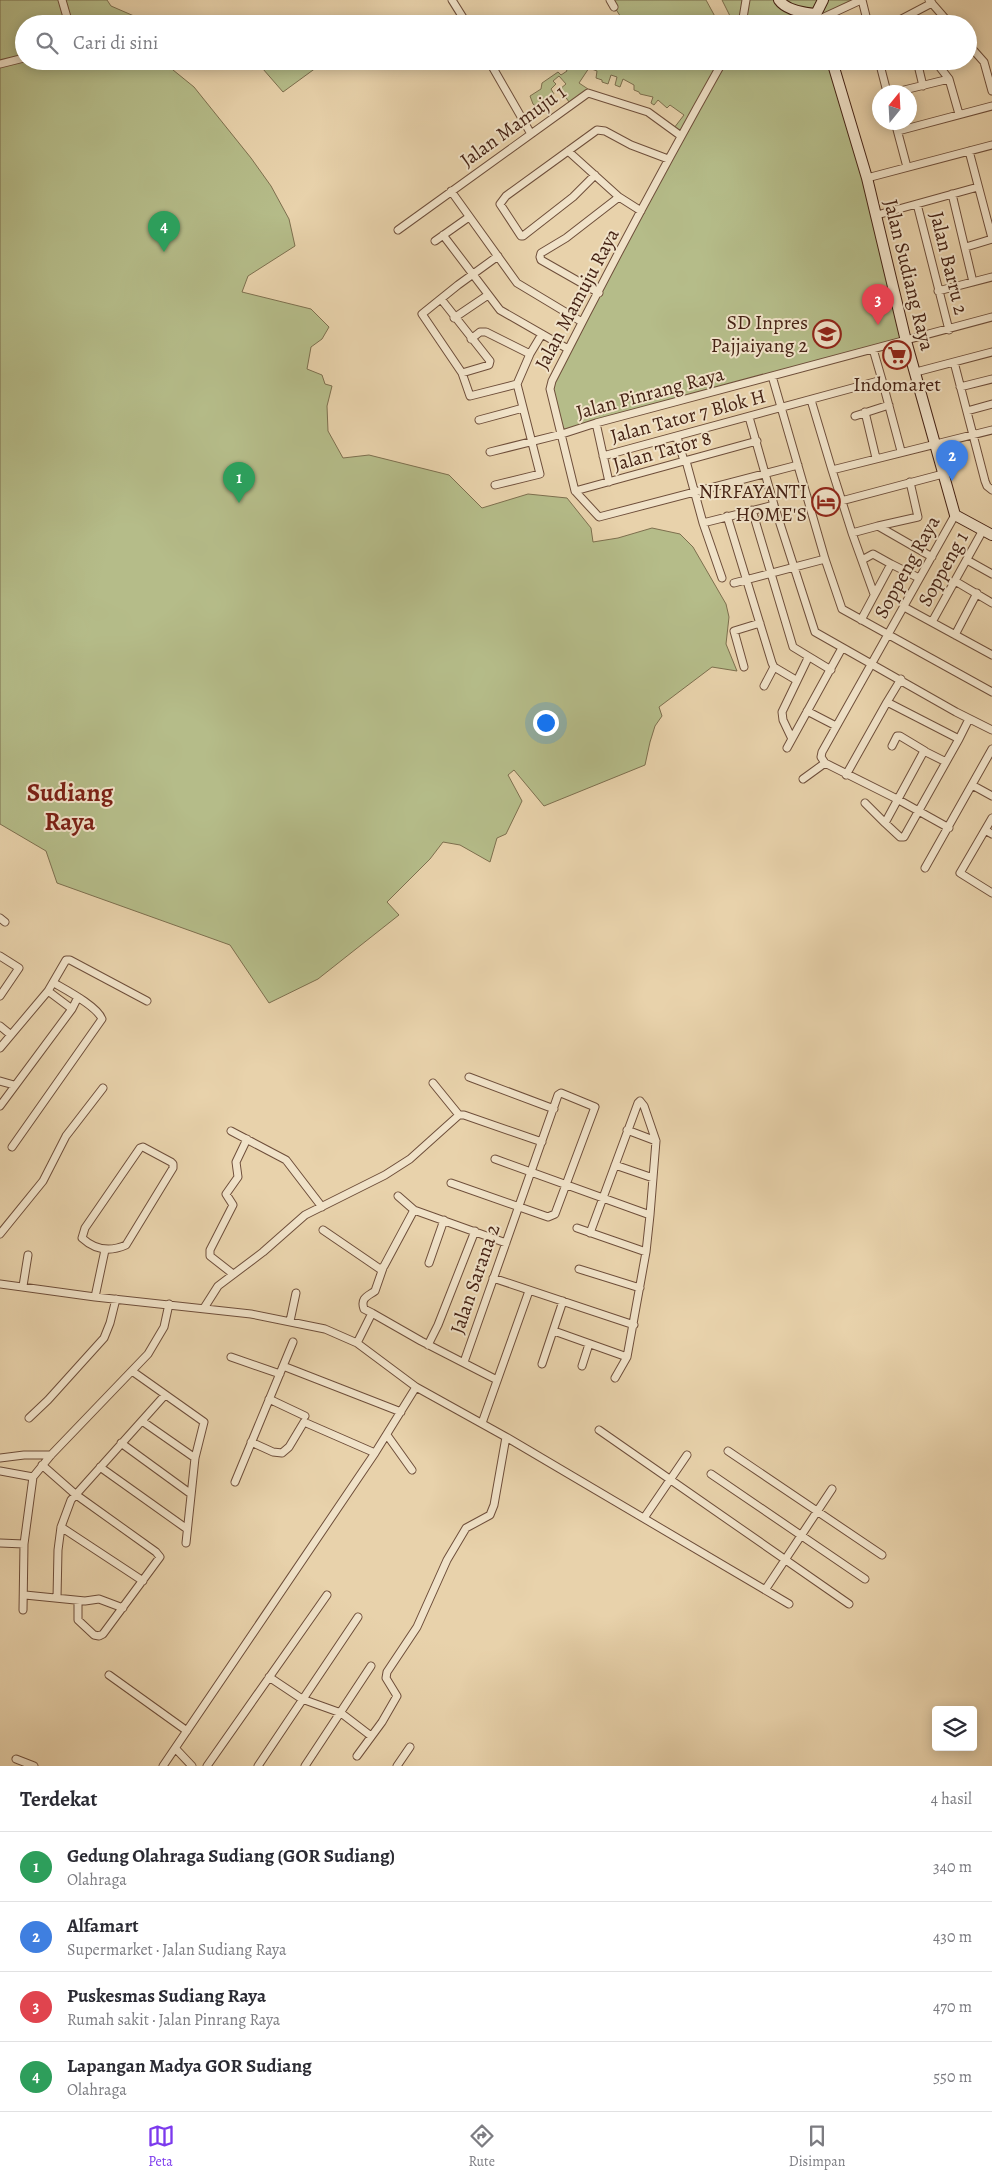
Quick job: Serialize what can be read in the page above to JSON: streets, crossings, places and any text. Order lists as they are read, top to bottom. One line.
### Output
{"streets":{"street":["Jalan Mamuju 1","Jalan Barru 2","Jalan Sudiang Raya","Jalan Mamuju Raya","Jalan Pinrang Raya","Jalan Tator 7 Blok H","Jalan Tator 8","Soppeng Raya","Soppeng 1","Jalan Sarana 2"]},"crossings":[["Jalan Mamuju 1","Jalan Mamuju Raya"],["Jalan Barru 2","Jalan Pinrang Raya"],["Jalan Sudiang Raya","Jalan Pinrang Raya"],["Jalan Sudiang Raya","Soppeng Raya"],["Jalan Mamuju Raya","Jalan Pinrang Raya"],["Jalan Mamuju Raya","Jalan Tator 8"]],"districts":["Sudiang Raya"],"places":{"school or university":["SD Inpres Pajjaiyang 2"],"supermarket":["Indomaret"],"hotel":["NIRFAYANTI HOME'S"]},"north":"top","page":{"search":"Cari di sini","pins":["4","3","2","1"],"heading":["Terdekat","4 hasil"],"list":[{"mark":"1","name":"Gedung Olahraga Sudiang (GOR Sudiang)","note":"Olahraga","value":"340 m"},{"mark":"2","name":"Alfamart","note":"Supermarket · Jalan Sudiang Raya","value":"430 m"},{"mark":"3","name":"Puskesmas Sudiang Raya","note":"Rumah sakit · Jalan Pinrang Raya","value":"470 m"},{"mark":"4","name":"Lapangan Madya GOR Sudiang","note":"Olahraga","value":"550 m"}],"nav":["Peta","Rute","Disimpan"]}}
